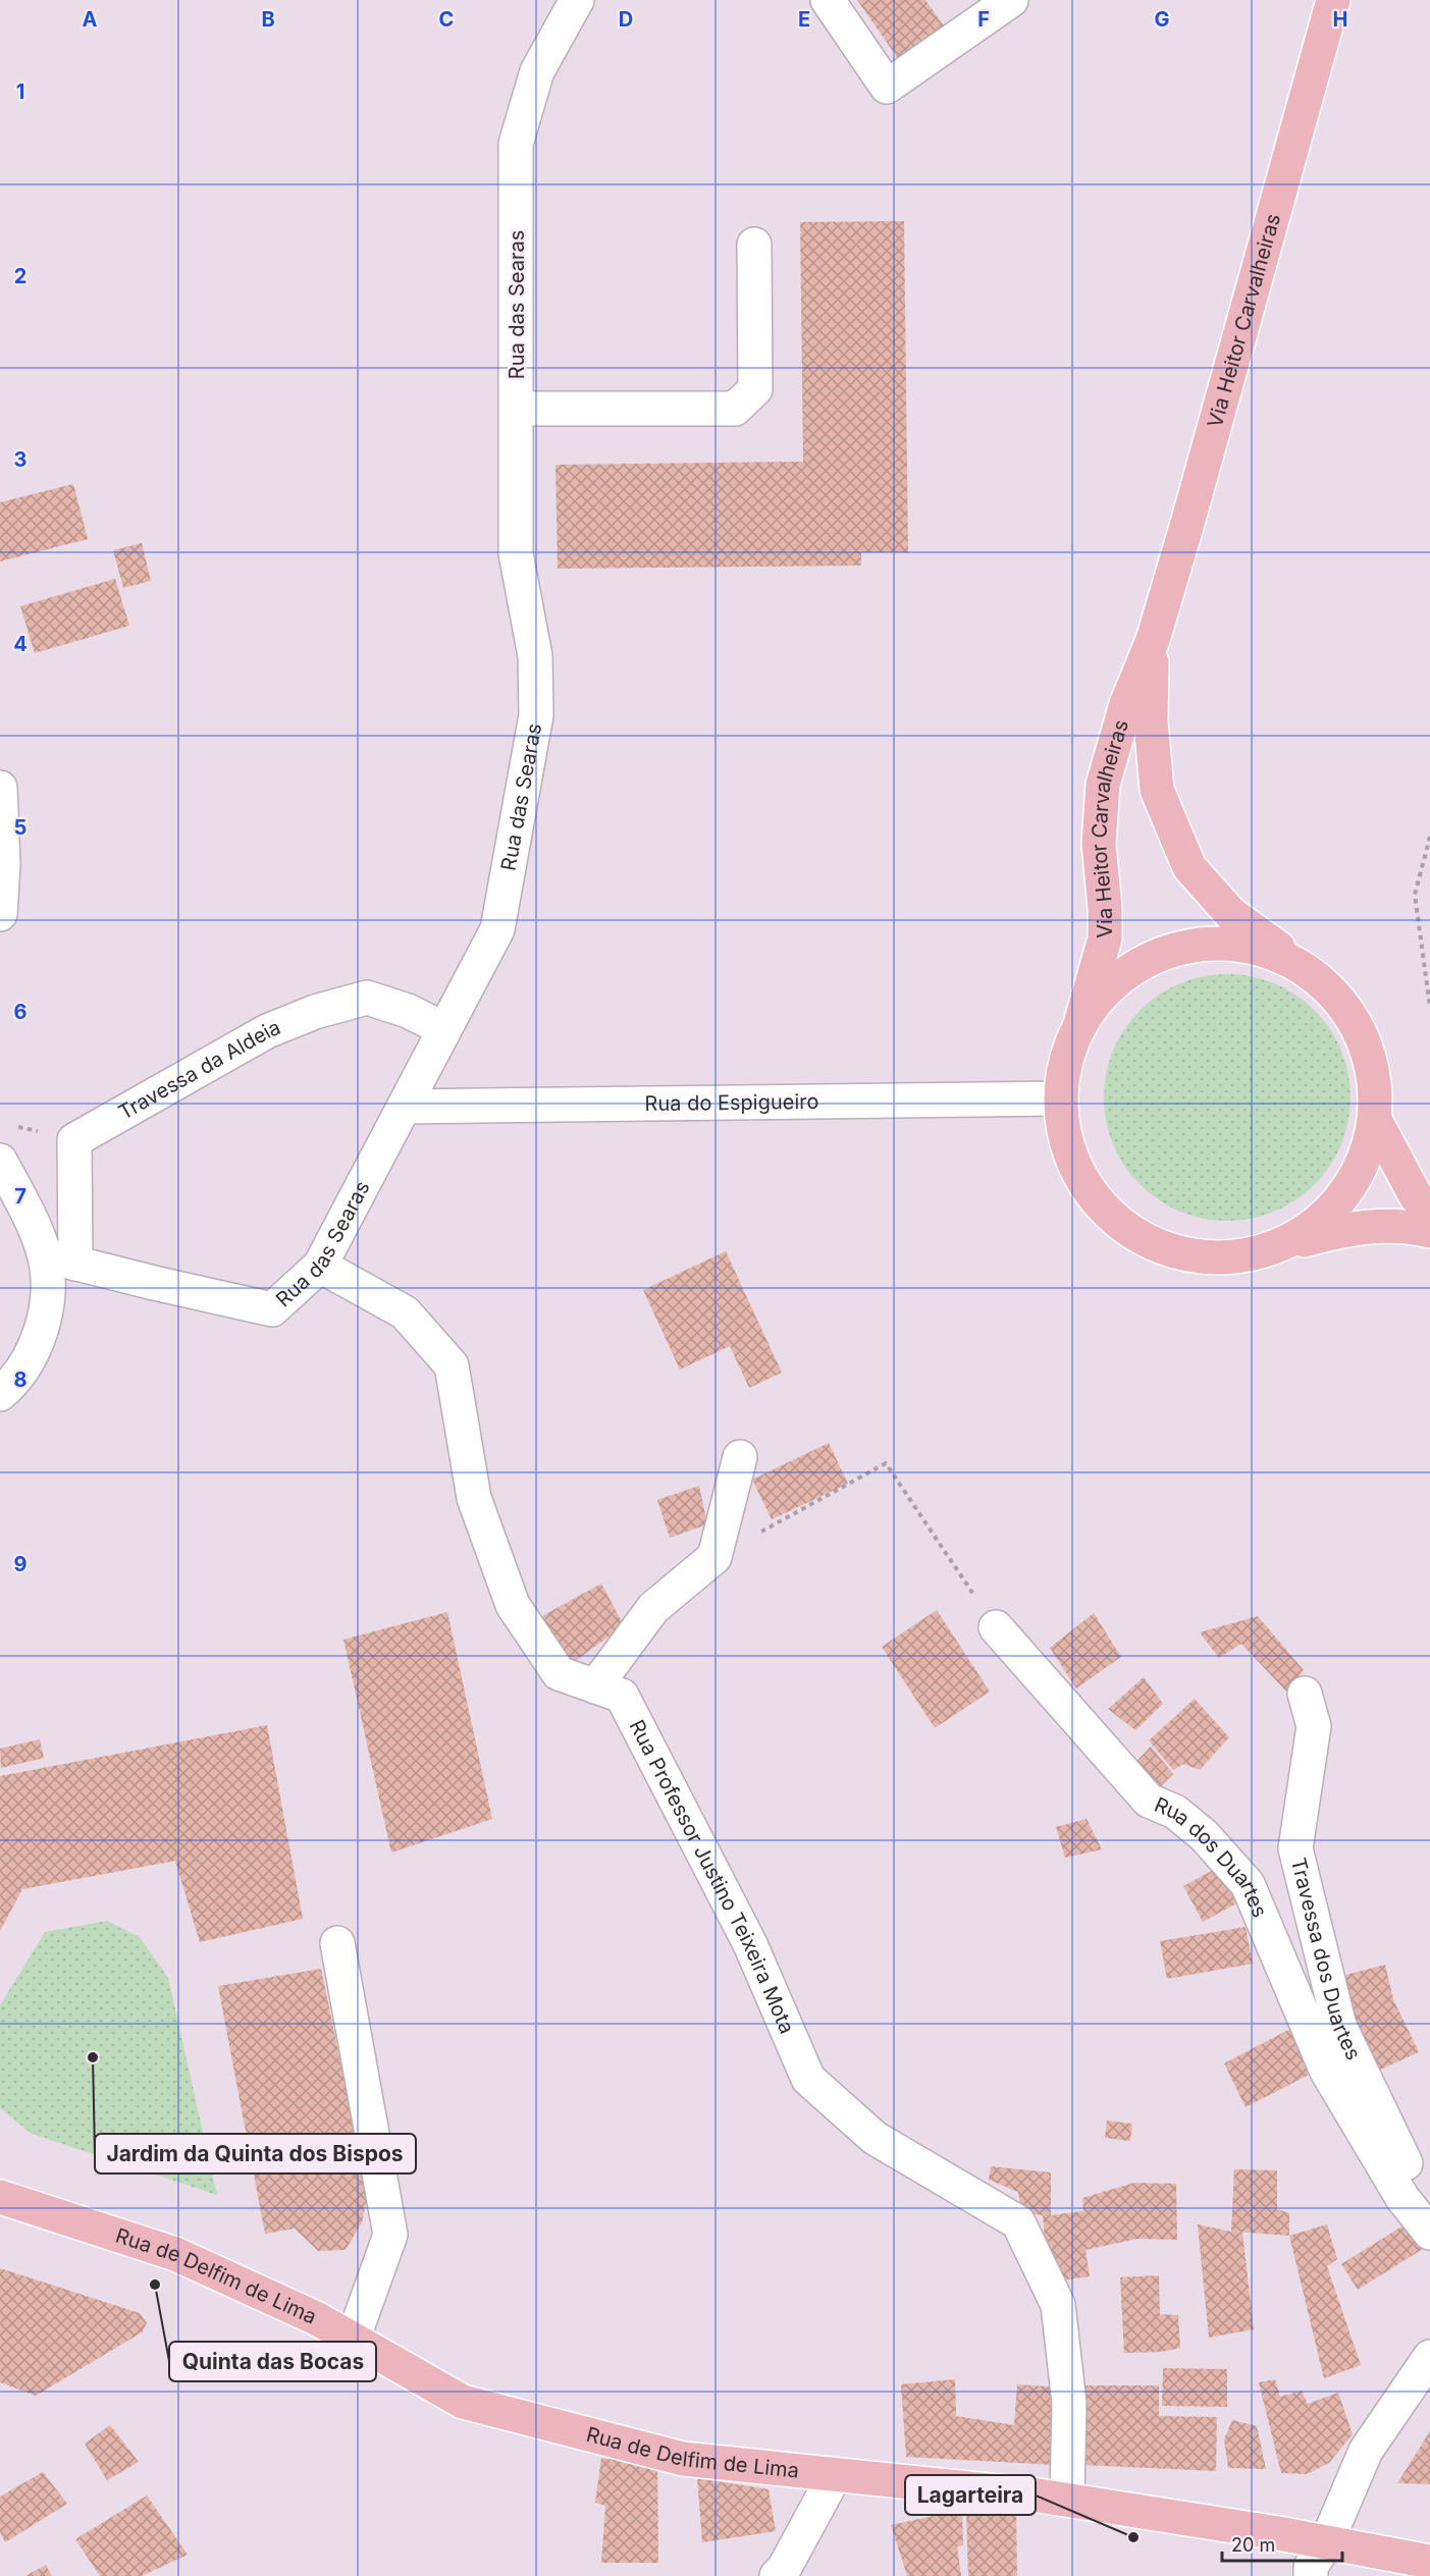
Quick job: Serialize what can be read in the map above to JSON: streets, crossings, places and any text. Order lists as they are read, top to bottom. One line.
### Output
{"streets":{"main road":["Via Heitor Carvalheiras","Rua de Delfim de Lima"],"street":["Rua das Searas","Travessa da Aldeia","Rua do Espigueiro","Rua dos Duartes","Rua Professor Justino Teixeira Mota","Travessa dos Duartes"]},"crossings":[["Rua das Searas","Travessa da Aldeia"],["Rua das Searas","Rua do Espigueiro"],["Rua das Searas","Rua Professor Justino Teixeira Mota"],["Via Heitor Carvalheiras","Rua do Espigueiro"],["Rua Professor Justino Teixeira Mota","Rua de Delfim de Lima"]],"places":["Jardim da Quinta dos Bispos","Quinta das Bocas","Lagarteira"],"scale_bar":"20 m","grid":{"columns":["A","B","C","D","E","F","G","H"],"rows":["1","2","3","4","5","6","7","8","9"]}}
